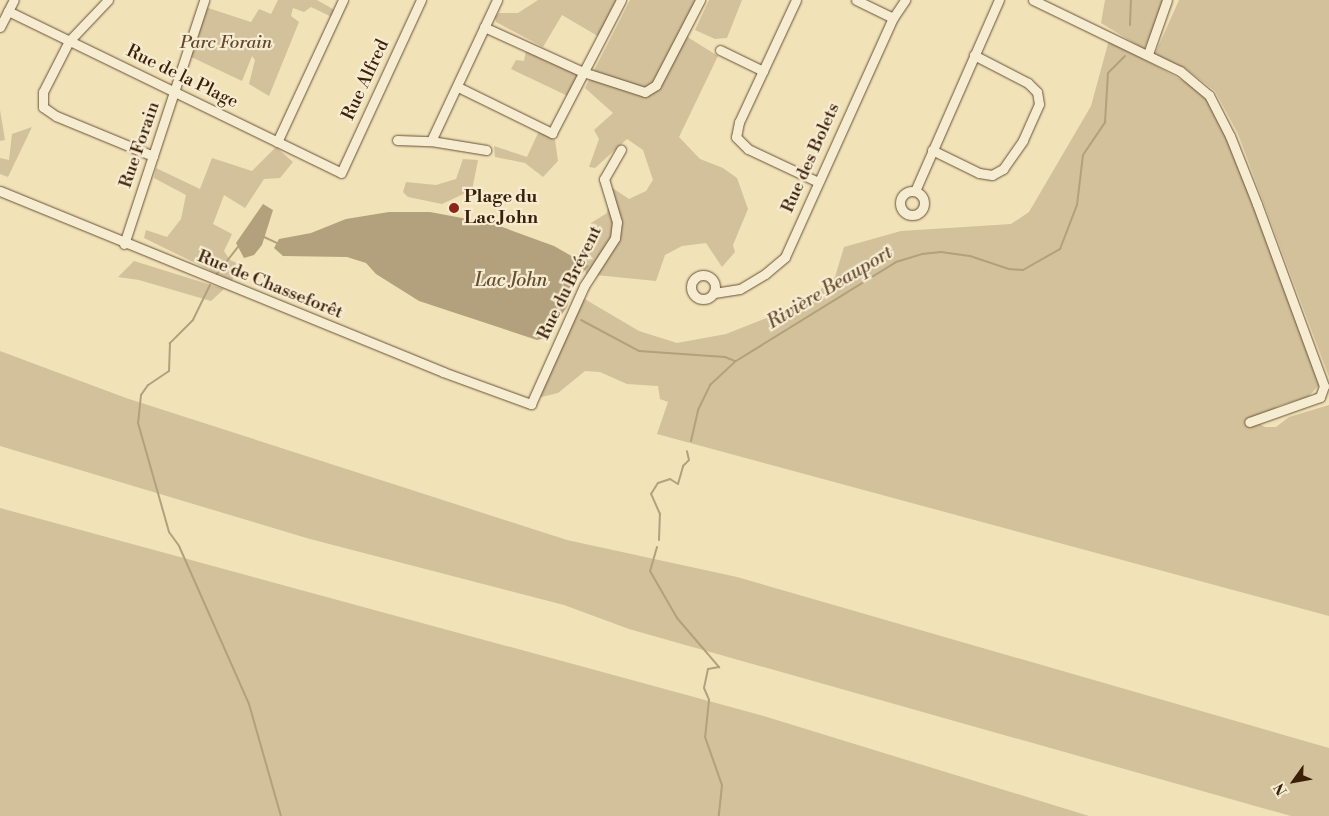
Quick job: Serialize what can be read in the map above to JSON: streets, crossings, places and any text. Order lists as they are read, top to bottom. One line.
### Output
{"streets":{"street":["Rue de la Plage","Rue Alfred","Rue Forain","Rue des Bolets","Rue du Brévent","Rue de Chasseforêt"]},"crossings":[["Rue de la Plage","Rue Alfred"],["Rue de la Plage","Rue Forain"],["Rue Forain","Rue de Chasseforêt"],["Rue du Brévent","Rue de Chasseforêt"]],"water":["Lac John","Rivière Beauport"],"parks":["Parc Forain"],"places":["Plage du Lac John"],"north":"bottom left"}
